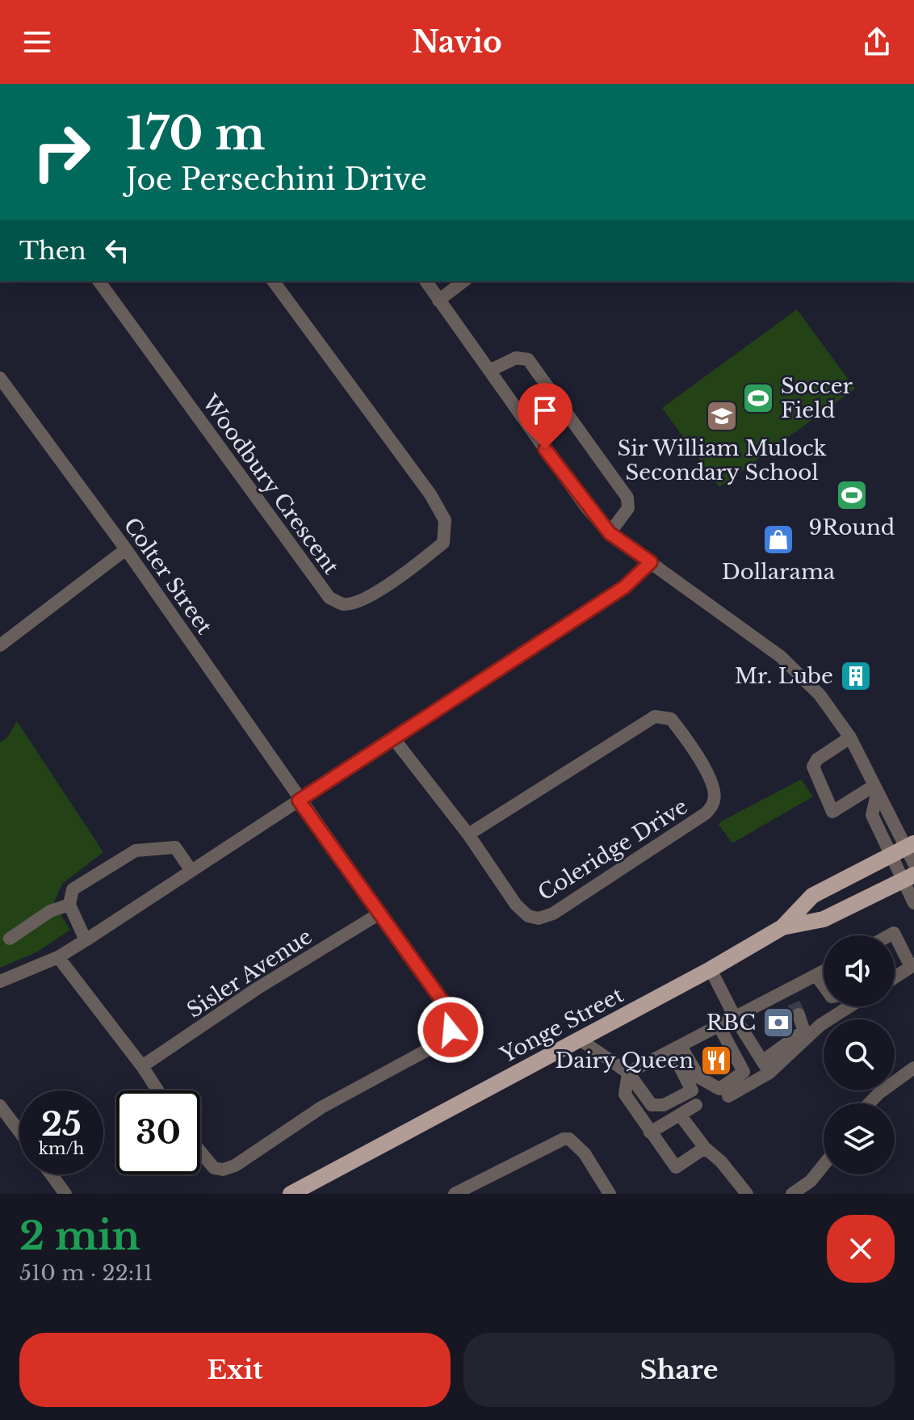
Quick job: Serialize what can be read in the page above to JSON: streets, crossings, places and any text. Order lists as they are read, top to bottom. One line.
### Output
{"streets":{"main road":["Yonge Street"],"street":["Woodbury Crescent","Colter Street","Coleridge Drive","Sisler Avenue"]},"crossings":[["Colter Street","Sisler Avenue"]],"places":{"sports":["Soccer Field","9Round"],"school or university":["Sir William Mulock Secondary School"],"shop":["Dollarama"],"building":["Mr. Lube"],"bank":["RBC"],"restaurant":["Dairy Queen"]},"page":{"header":"Navio","turn":["170 m","Joe Persechini Drive"],"then":"Then","speed":"25 km/h","limit":"30","heading":["2 min","510 m · 22:11"],"buttons":["Exit","Share"]}}
